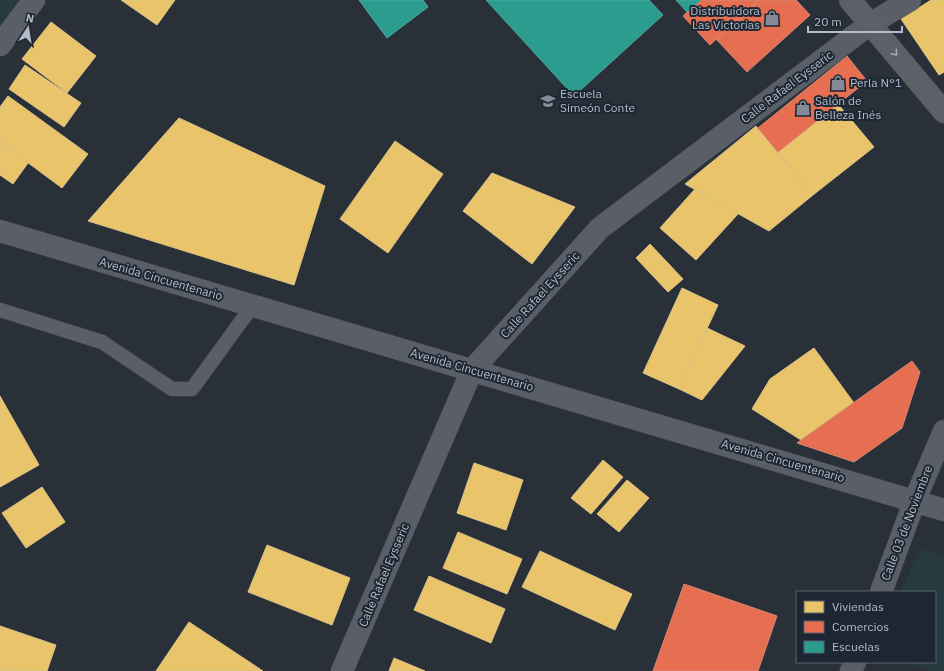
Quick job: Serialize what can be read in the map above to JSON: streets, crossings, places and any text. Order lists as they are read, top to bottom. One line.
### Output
{"streets":{"street":["Calle Rafael Eysseric","Avenida Cincuentenario","Calle 03 de Noviembre"]},"crossings":[["Calle Rafael Eysseric","Avenida Cincuentenario"],["Avenida Cincuentenario","Calle 03 de Noviembre"]],"places":{"shop":["Distribuidora Las Victorias","Perla N°1","Salón de Belleza Inés"],"school or university":["Escuela Simeón Conte"]},"legend":["Viviendas","Comercios","Escuelas"],"scale_bar":"20 m","north":"top"}
